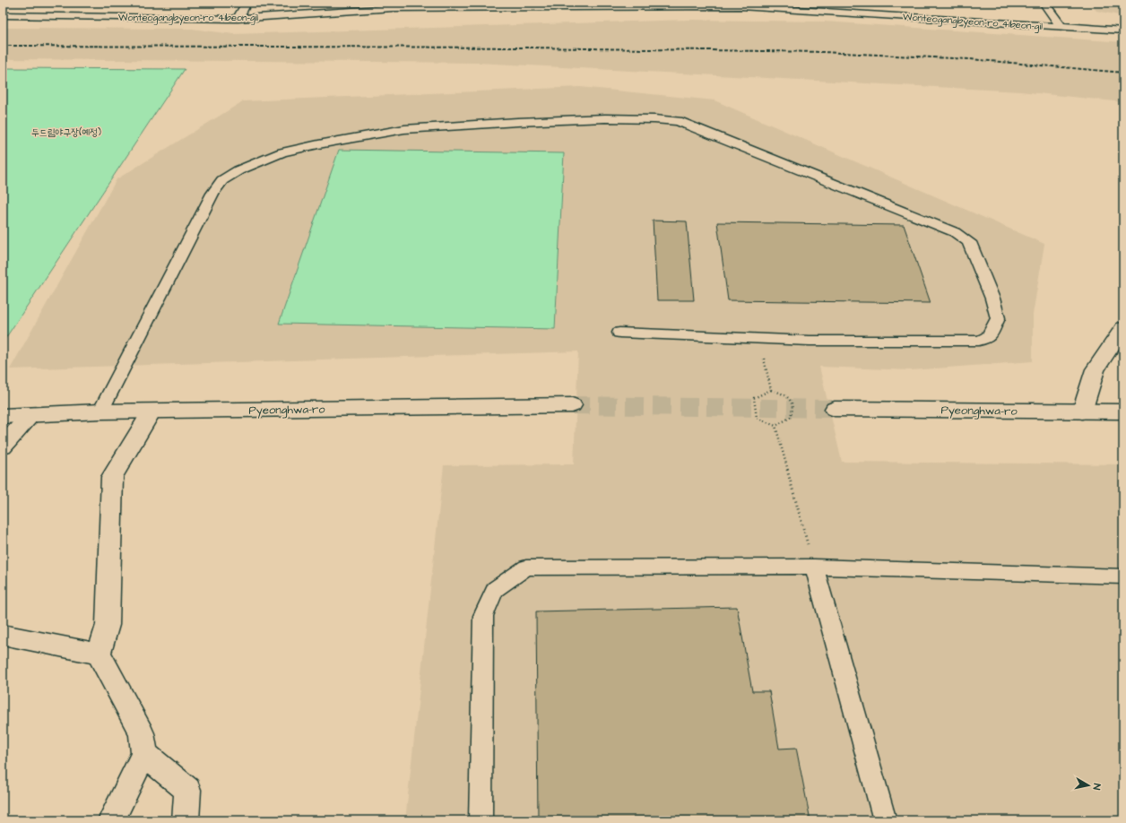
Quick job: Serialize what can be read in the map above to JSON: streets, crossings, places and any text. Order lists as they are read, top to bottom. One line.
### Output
{"streets":{"main road":["Pyeonghwa-ro"],"lane":["Wonteogangbyeon-ro 41beon-gil"]},"parks":["두드림야구장(예정)"],"north":"right"}
